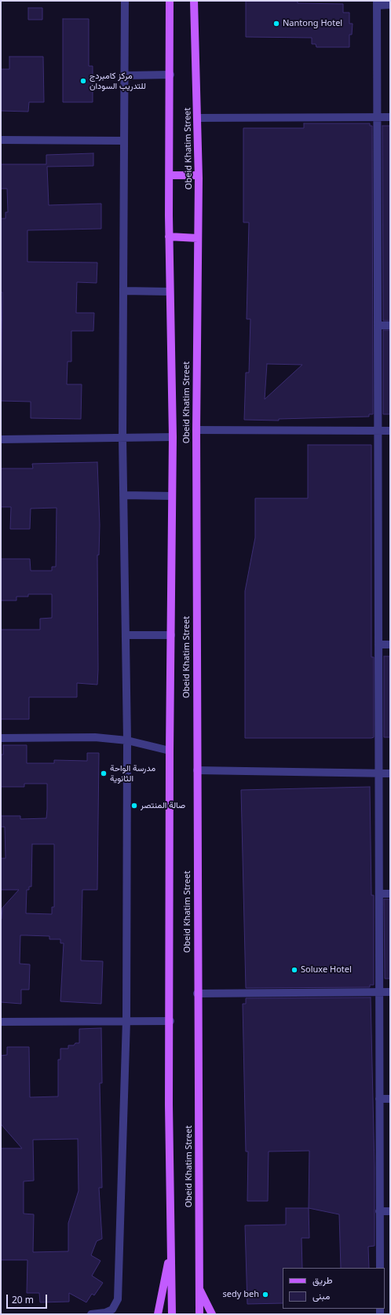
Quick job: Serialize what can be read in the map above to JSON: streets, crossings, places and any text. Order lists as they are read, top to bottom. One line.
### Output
{"streets":{"main road":["Obeid Khatim Street"]},"places":["Nantong Hotel","مركز كامبردج للتدريب السودان","مدرسة الواحة الثانوية","صالة المنتصر","Soluxe Hotel","sedy beh"],"legend":["طريق","مبنى"],"scale_bar":"20 m"}
